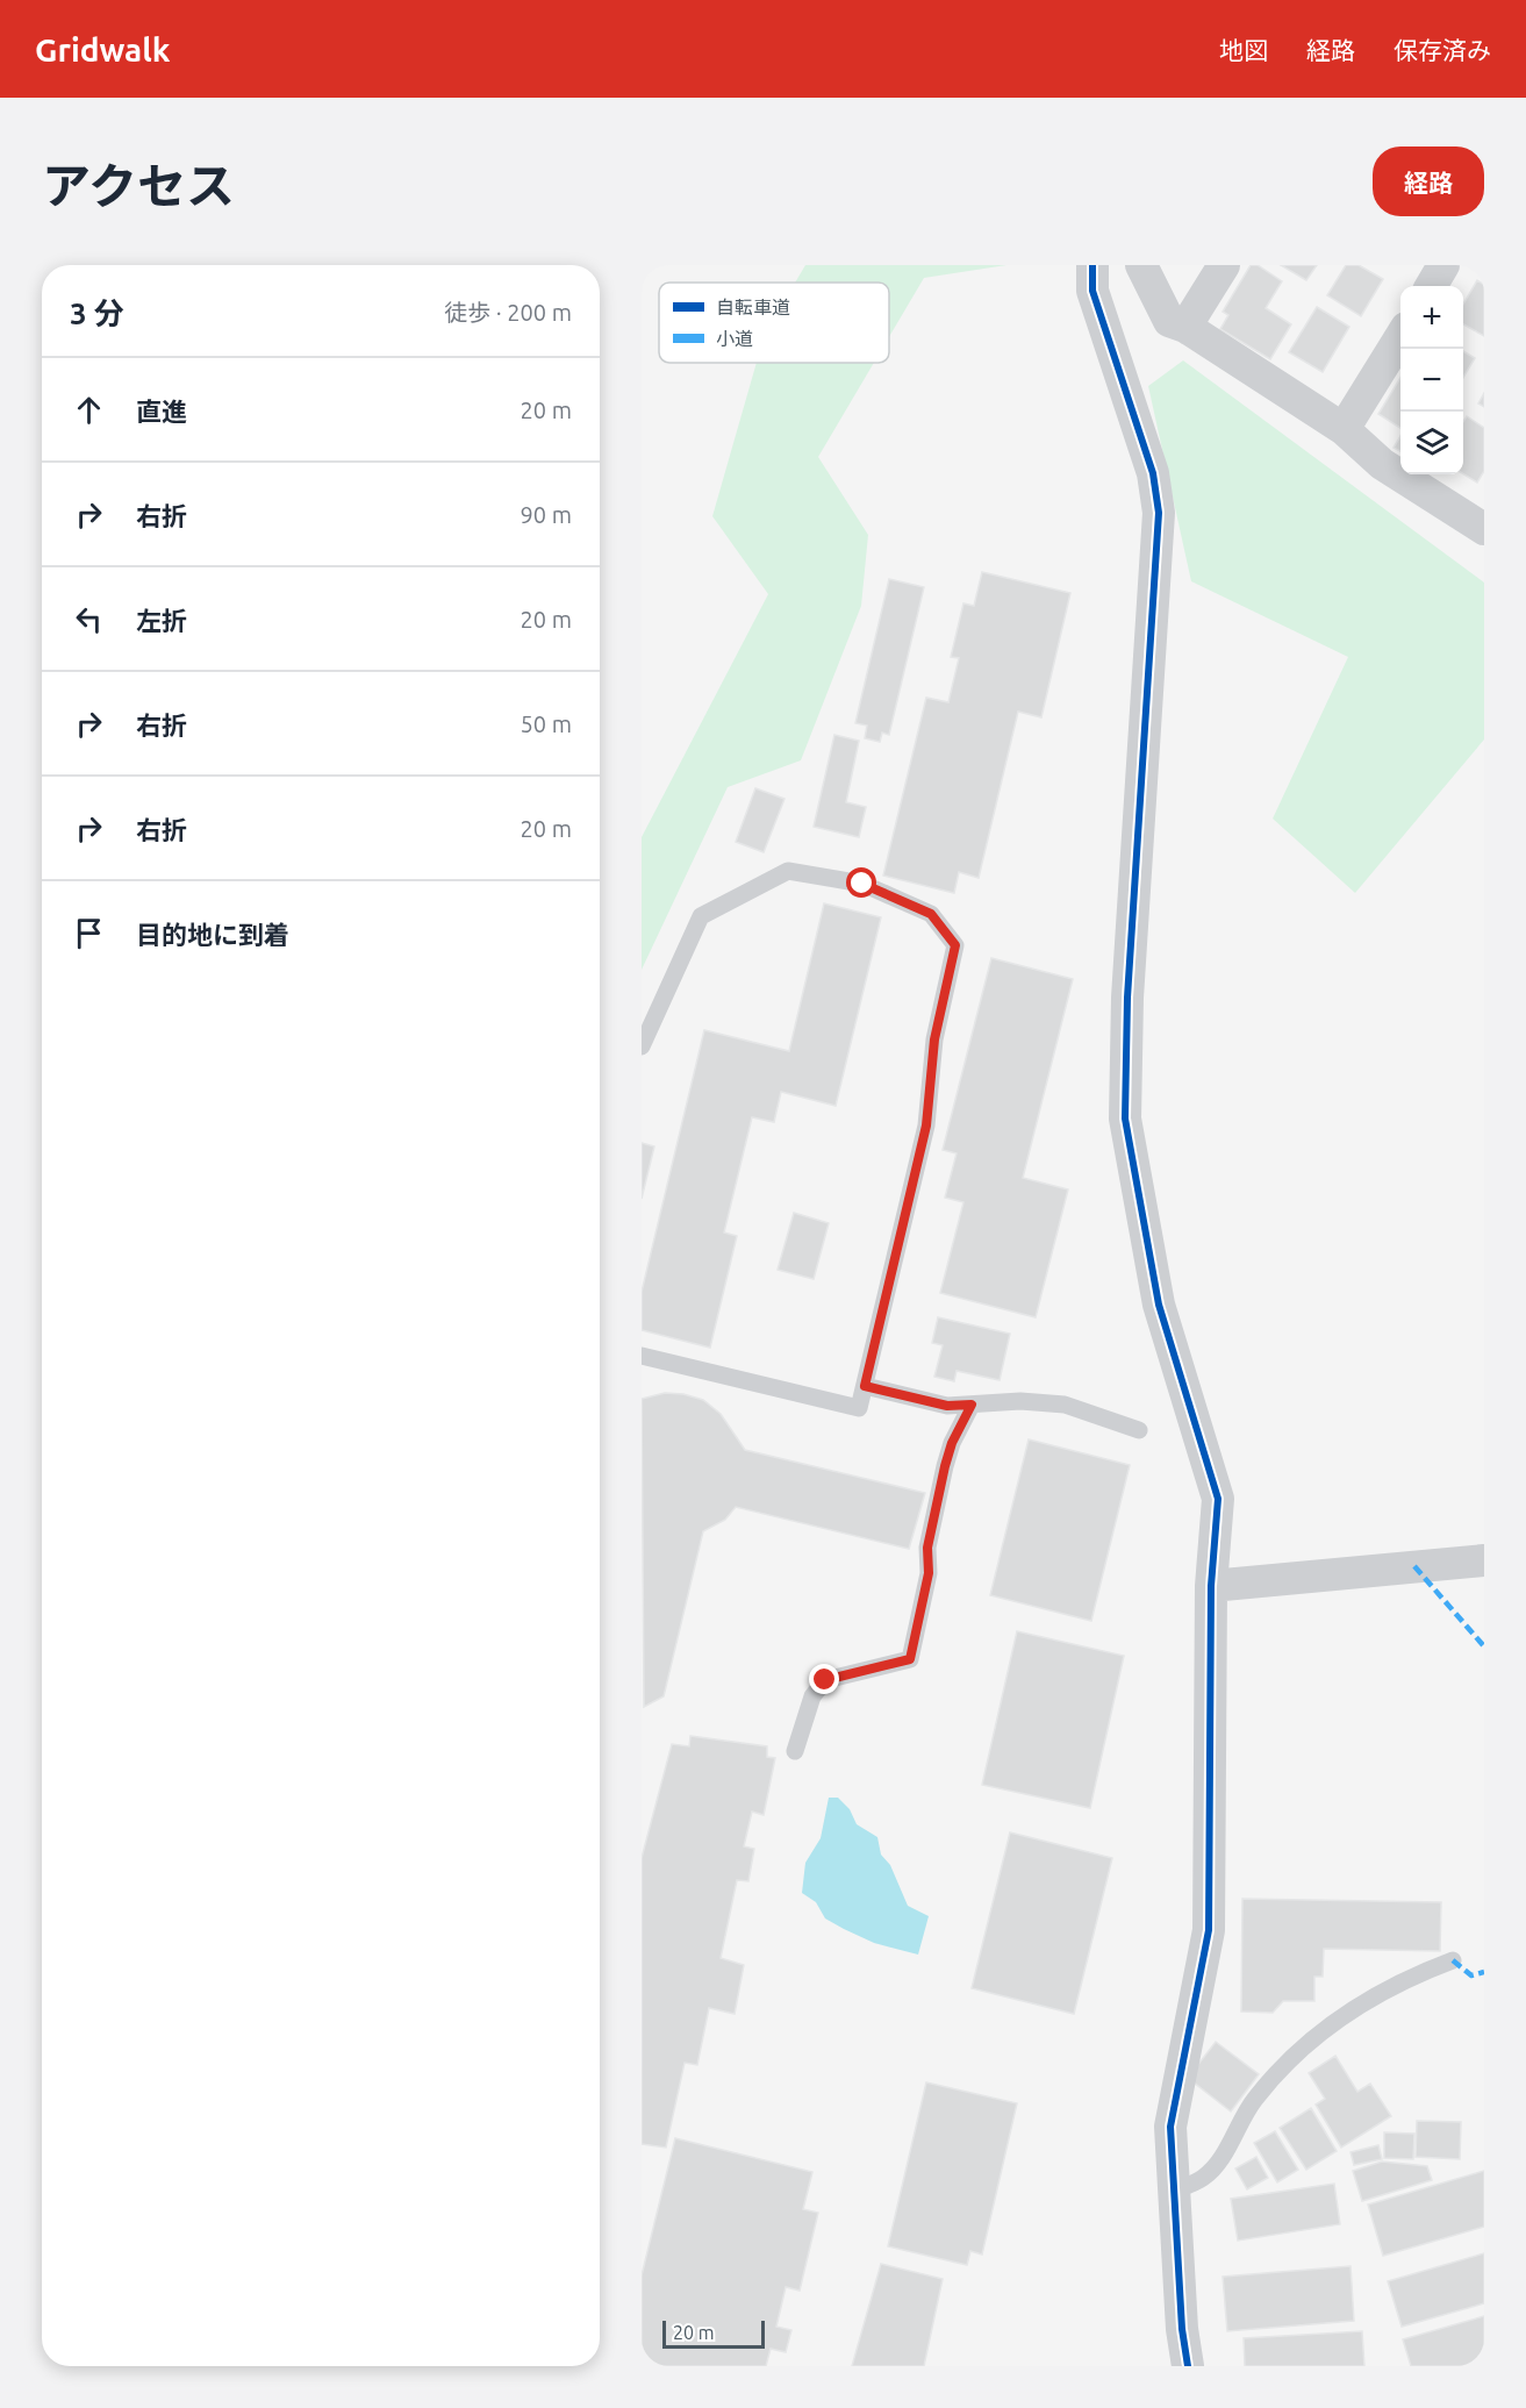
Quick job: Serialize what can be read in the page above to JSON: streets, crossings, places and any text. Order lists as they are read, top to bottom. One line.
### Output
{"legend":["自転車道","小道"],"scale_bar":"20 m","page":{"header":"Gridwalk","nav":["地図","経路","保存済み"],"title":"アクセス","buttons":"経路","heading":["3 分","徒歩 · 200 m"],"map_buttons":["+","−"],"list":[["直進","20 m"],["右折","90 m"],["左折","20 m"],["右折","50 m"],["右折","20 m"],"目的地に到着"],"scale":"20 m"}}
